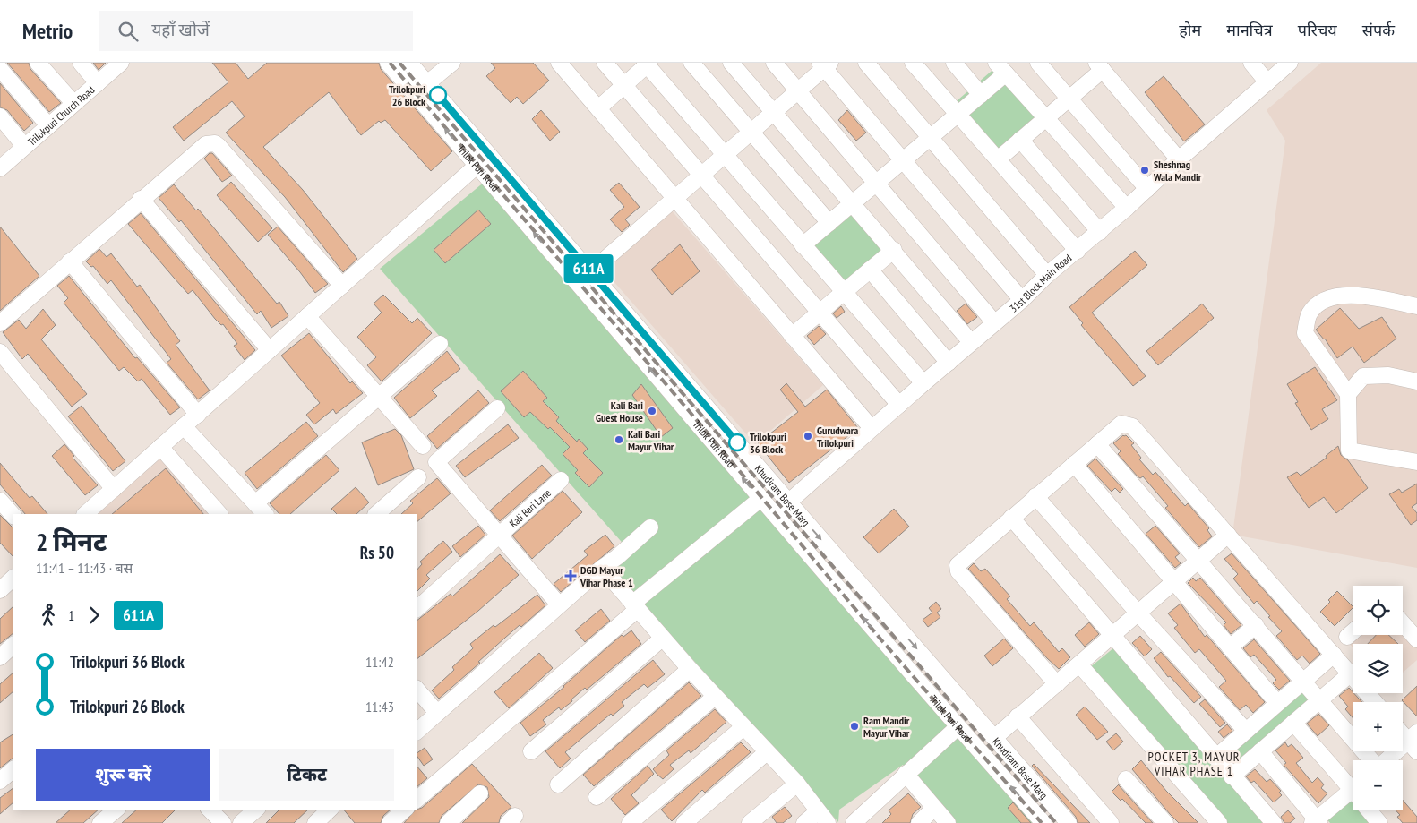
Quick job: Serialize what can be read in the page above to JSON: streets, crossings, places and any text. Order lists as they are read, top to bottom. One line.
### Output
{"streets":{"street":["Trilokpuri Church Road","Trilok Puri Road","31st Block Main Road","Khudiram Bose Marg","Kali Bari Lane"]},"crossings":[["Trilok Puri Road","31st Block Main Road"],["31st Block Main Road","Khudiram Bose Marg"]],"districts":["POCKET 3, MAYUR VIHAR PHASE 1"],"places":{"other":["Trilokpuri 26 Block","Sheshnag Wala Mandir","Kali Bari Guest House","Gurudwara Trilokpuri","Kali Bari Mayur Vihar","Trilokpuri 36 Block","Ram Mandir Mayur Vihar"],"health":["DGD Mayur Vihar Phase 1"]},"lines":["bus line 611A"],"page":{"header":"Metrio","search":"यहाँ खोजें","nav":["होम","मानचित्र","परिचय","संपर्क"],"on_map":"611A","heading":["2 मिनट","11:41 – 11:43 · बस","Rs 50"],"map_buttons":["+","−"],"legs":["1","611A"],"list":[{"name":"Trilokpuri 36 Block","value":"11:42"},{"name":"Trilokpuri 26 Block","value":"11:43"}],"buttons":["शुरू करें","टिकट"]}}
